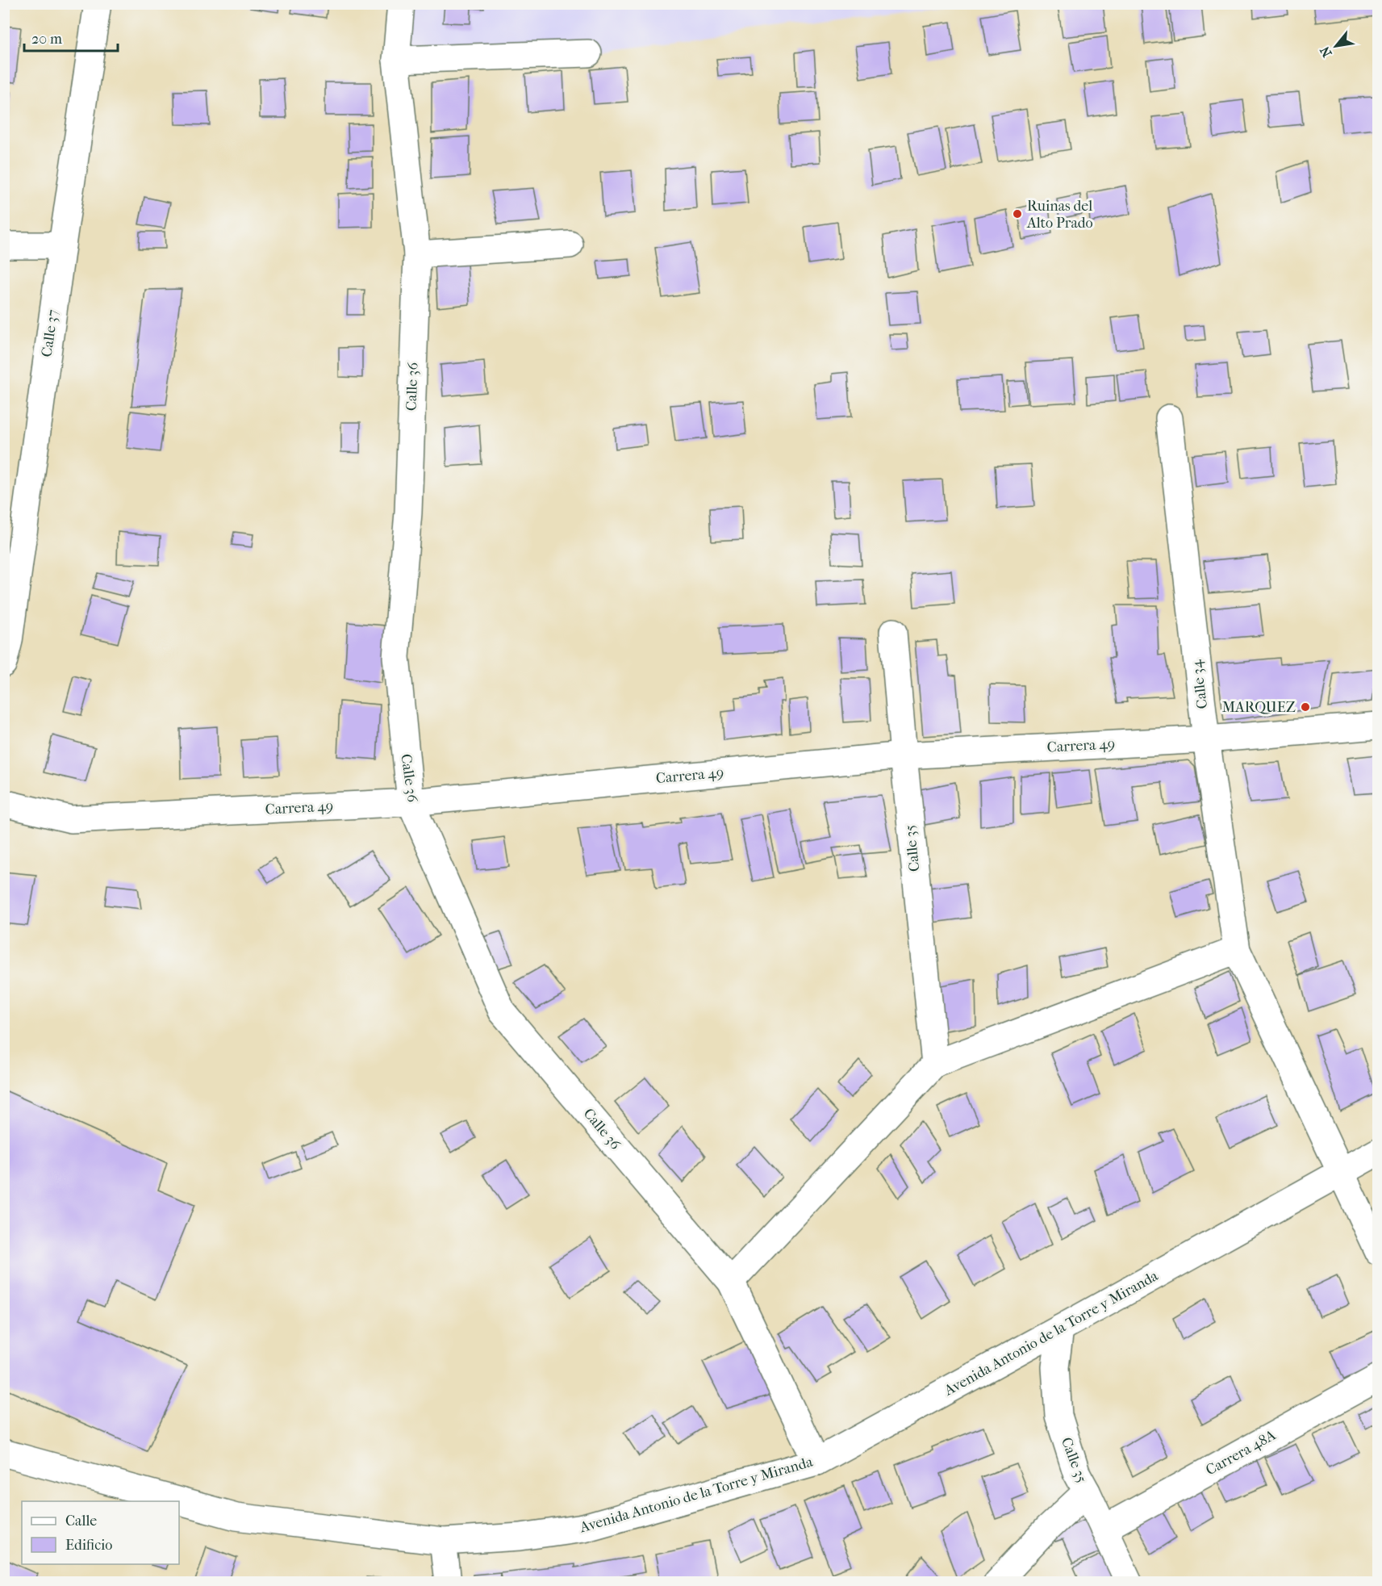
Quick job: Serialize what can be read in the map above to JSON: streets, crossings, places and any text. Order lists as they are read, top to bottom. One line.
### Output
{"streets":{"street":["Calle 37","Calle 36","Calle 34","Carrera 49","Calle 35","Avenida Antonio de la Torre y Miranda","Carrera 48A"]},"crossings":[["Calle 36","Carrera 49"],["Calle 36","Avenida Antonio de la Torre y Miranda"],["Calle 34","Carrera 49"],["Calle 34","Avenida Antonio de la Torre y Miranda"],["Carrera 49","Calle 35"],["Calle 35","Avenida Antonio de la Torre y Miranda"],["Calle 35","Carrera 48A"]],"places":["Ruinas del Alto Prado","MARQUEZ"],"legend":["Calle","Edificio"],"scale_bar":"20 m","north":"bottom left"}
